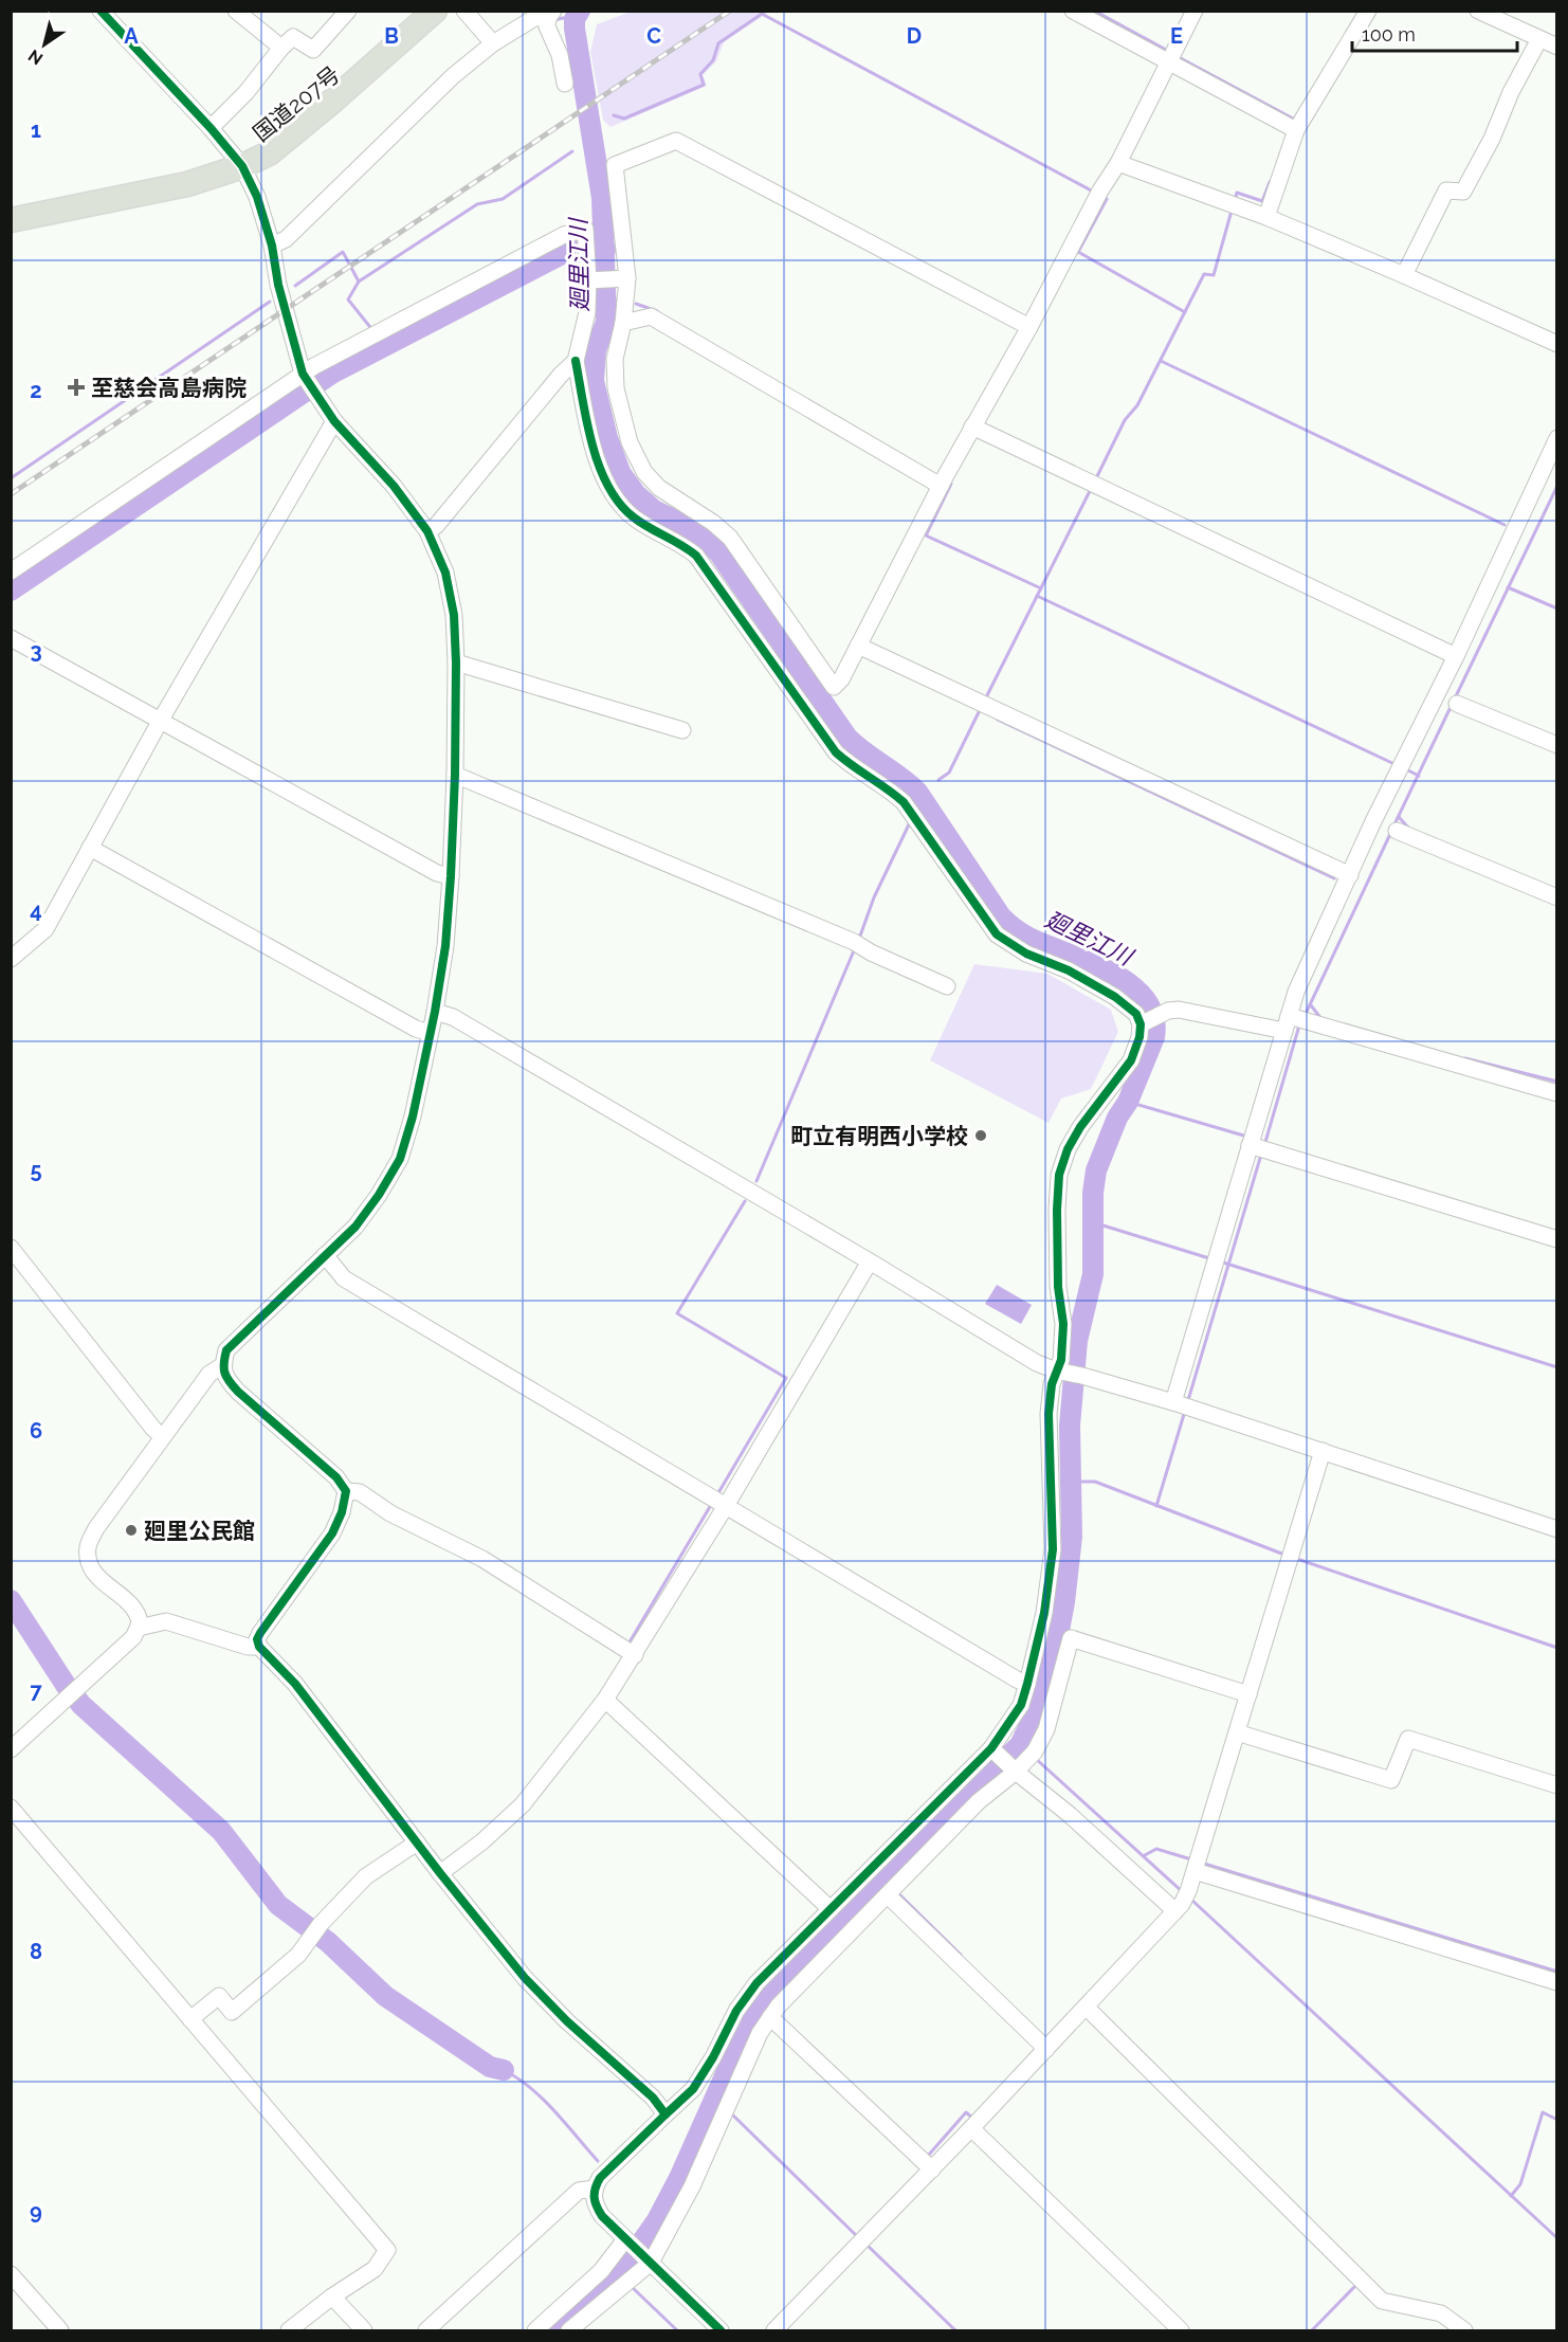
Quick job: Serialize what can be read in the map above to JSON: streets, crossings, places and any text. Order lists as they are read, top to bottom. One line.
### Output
{"streets":{"highway":["国道207号"]},"water":["廻里江川"],"places":{"health":["至慈会高島病院"],"other":["町立有明西小学校","廻里公民館"]},"scale_bar":"100 m","north":"bottom left","grid":{"columns":["A","B","C","D","E"],"rows":["1","2","3","4","5","6","7","8","9"]}}
